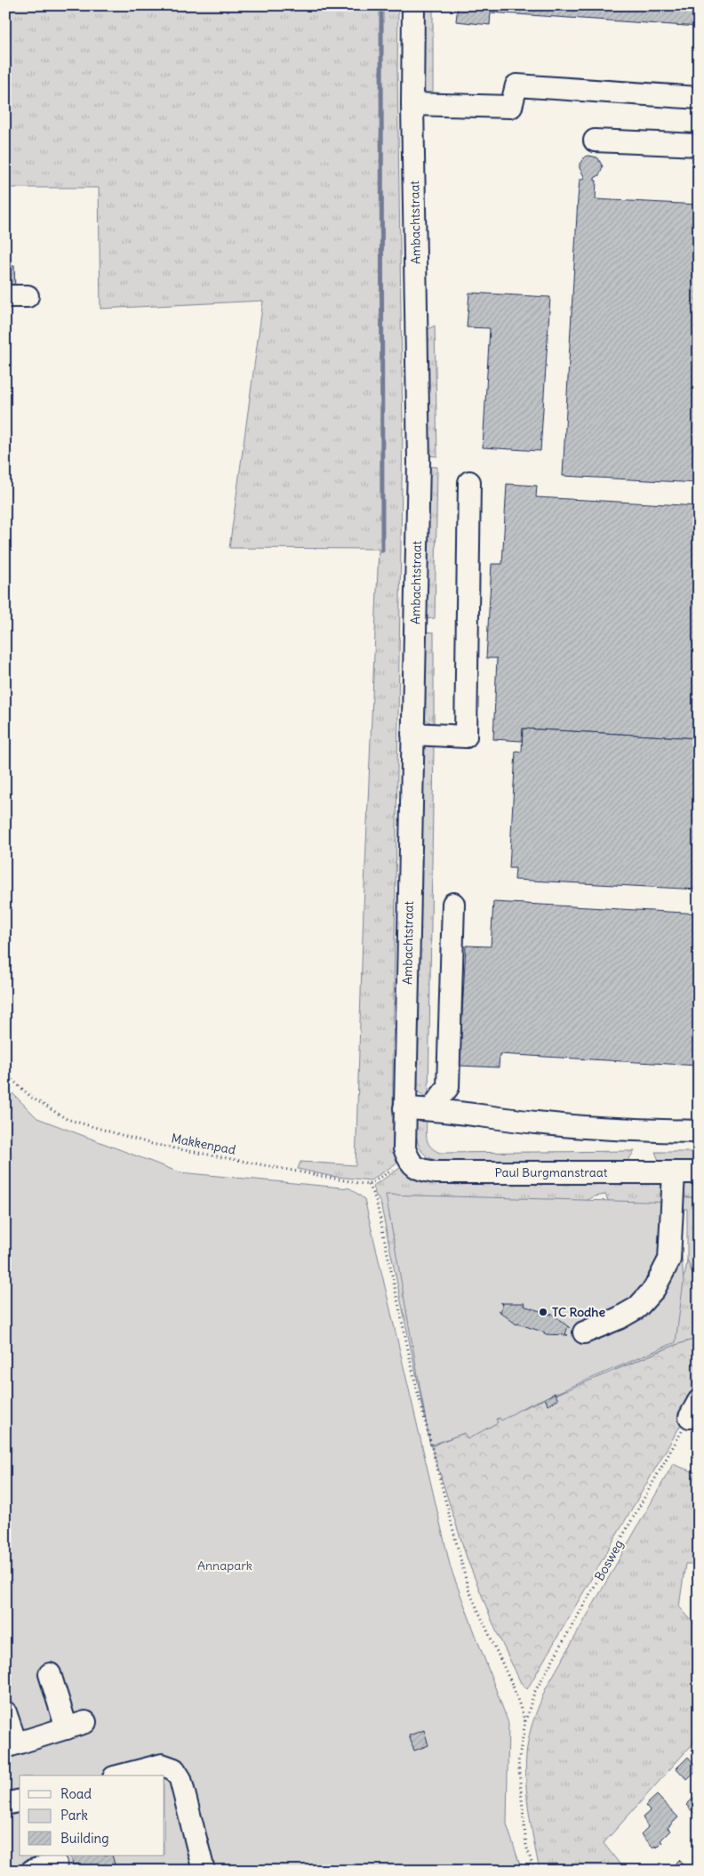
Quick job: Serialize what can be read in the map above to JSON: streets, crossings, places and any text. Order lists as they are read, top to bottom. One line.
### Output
{"streets":{"street":["Ambachtstraat","Paul Burgmanstraat"],"path":["Makkenpad","Bosweg"]},"crossings":[["Ambachtstraat","Paul Burgmanstraat"]],"parks":["Annapark"],"places":["TC Rodhe"],"legend":["Road","Park","Building"]}
